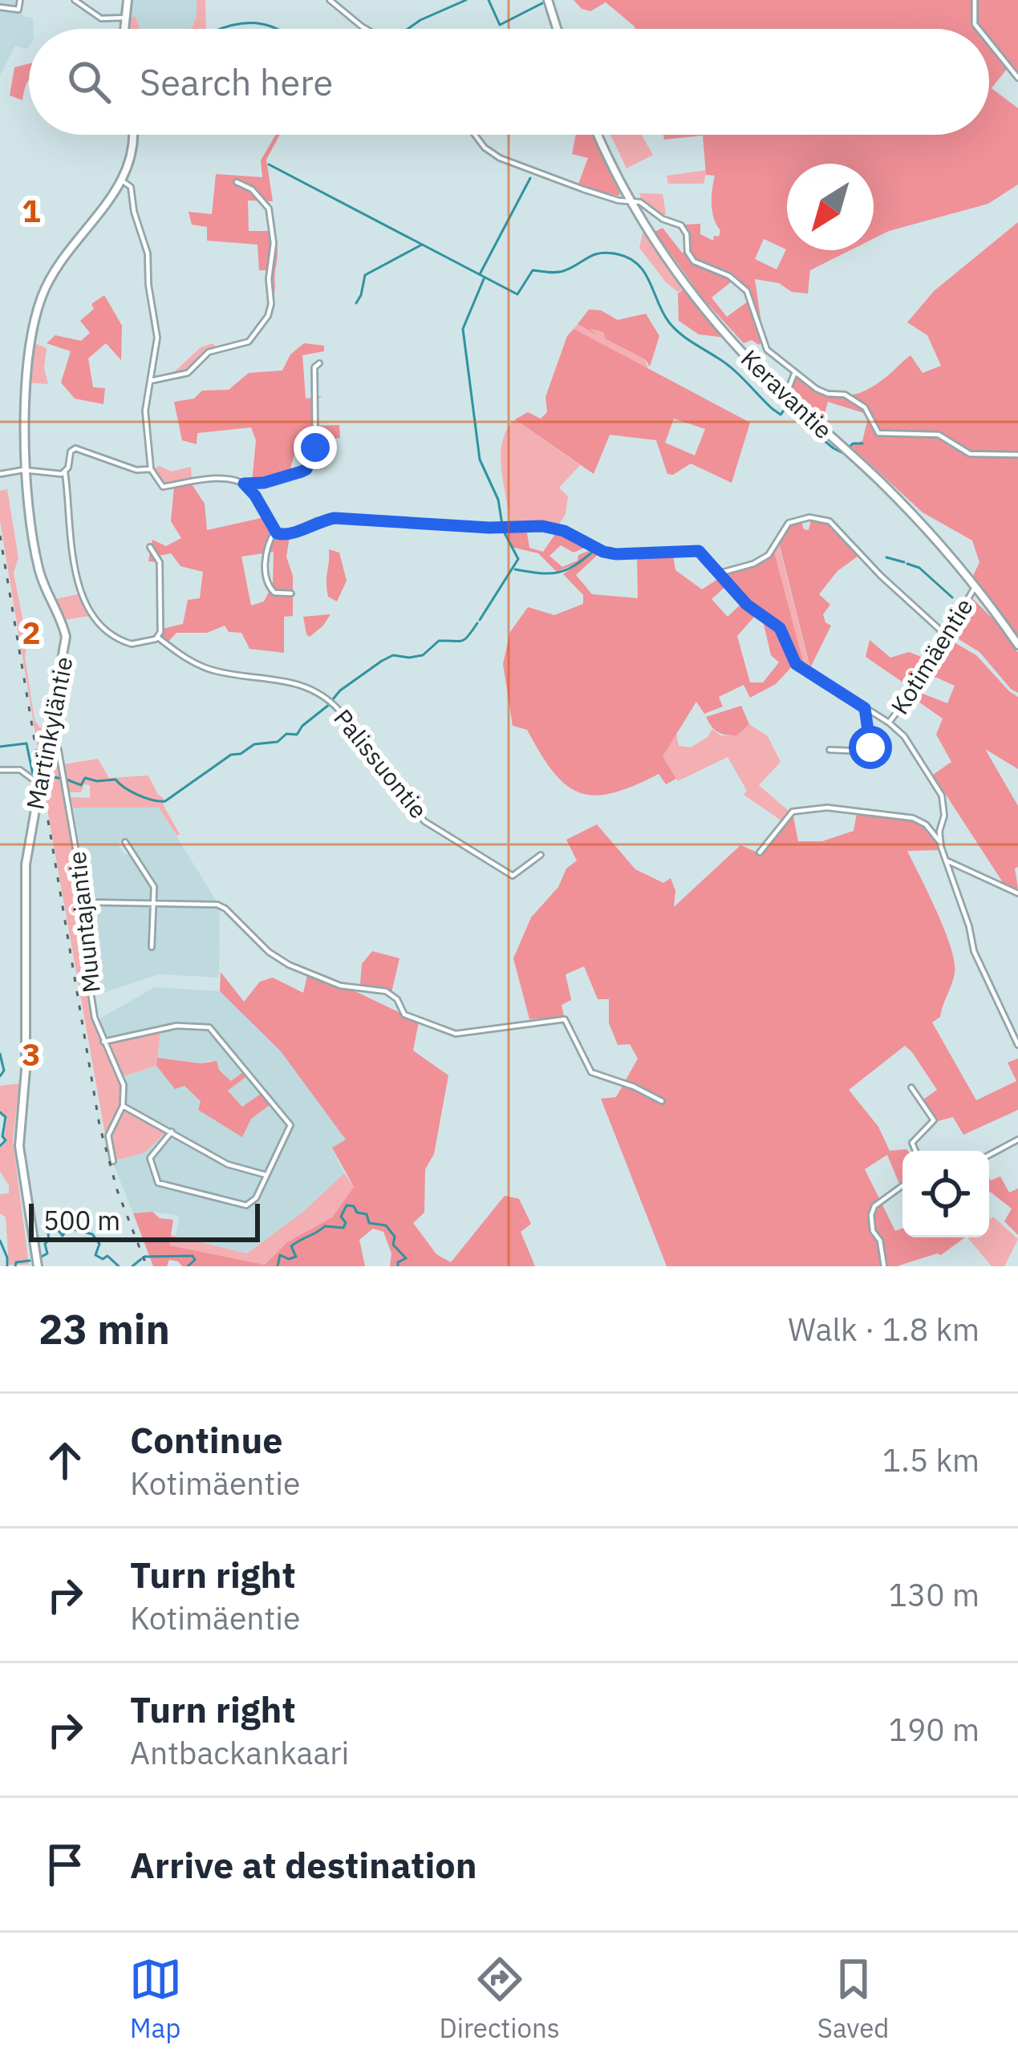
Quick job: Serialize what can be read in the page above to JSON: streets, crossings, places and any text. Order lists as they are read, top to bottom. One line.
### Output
{"streets":{"street":["Keravantie","Kotimäentie","Martinkyläntie","Palissuontie","Muuntajantie"]},"crossings":[["Keravantie","Kotimäentie"],["Martinkyläntie","Muuntajantie"]],"scale_bar":"500 m","north":"bottom left","page":{"search":"Search here","scale":"500 m","heading":["23 min","Walk · 1.8 km"],"list":[["Continue","Kotimäentie","1.5 km"],["Turn right","Kotimäentie","130 m"],["Turn right","Antbackankaari","190 m"],"Arrive at destination"],"nav":["Map","Directions","Saved"]},"grid":{"rows":["1","2","3"]}}
